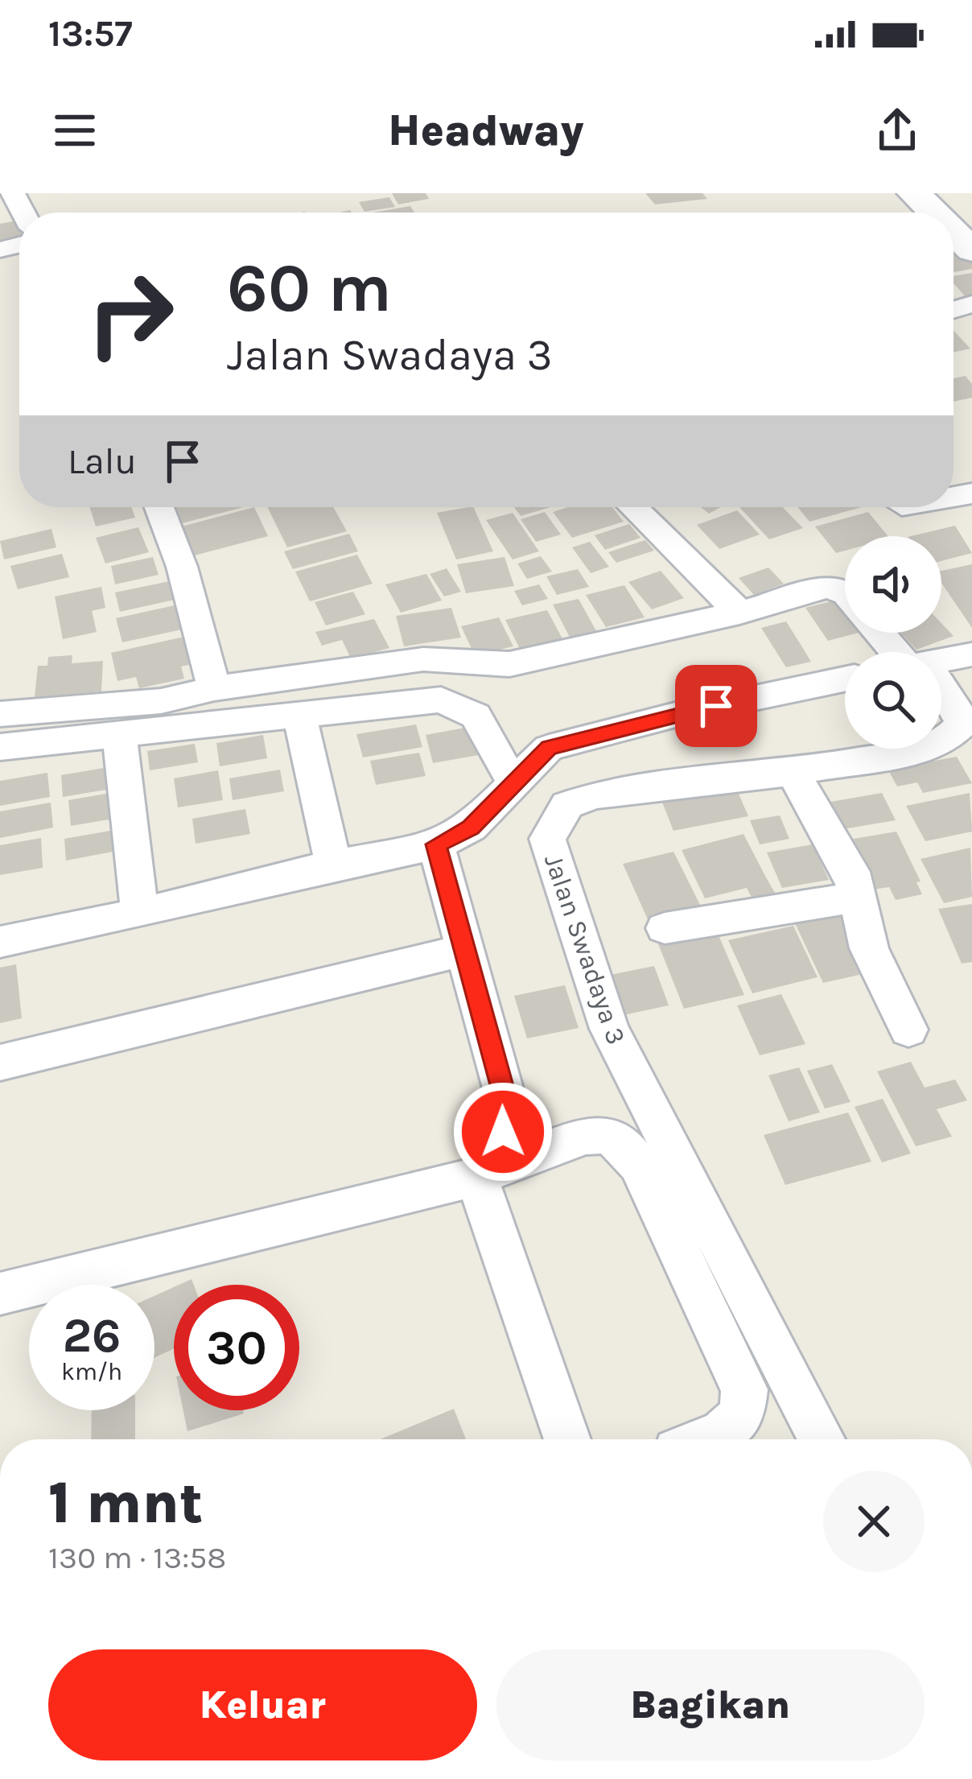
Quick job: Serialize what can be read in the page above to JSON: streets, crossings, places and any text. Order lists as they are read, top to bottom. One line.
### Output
{"streets":{"street":["Jalan Swadaya 3"]},"page":{"status":"13:57","header":"Headway","turn":["60 m","Jalan Swadaya 3"],"then":"Lalu","speed":"26 km/h","limit":"30","heading":["1 mnt","130 m · 13:58"],"buttons":["Keluar","Bagikan"]}}
